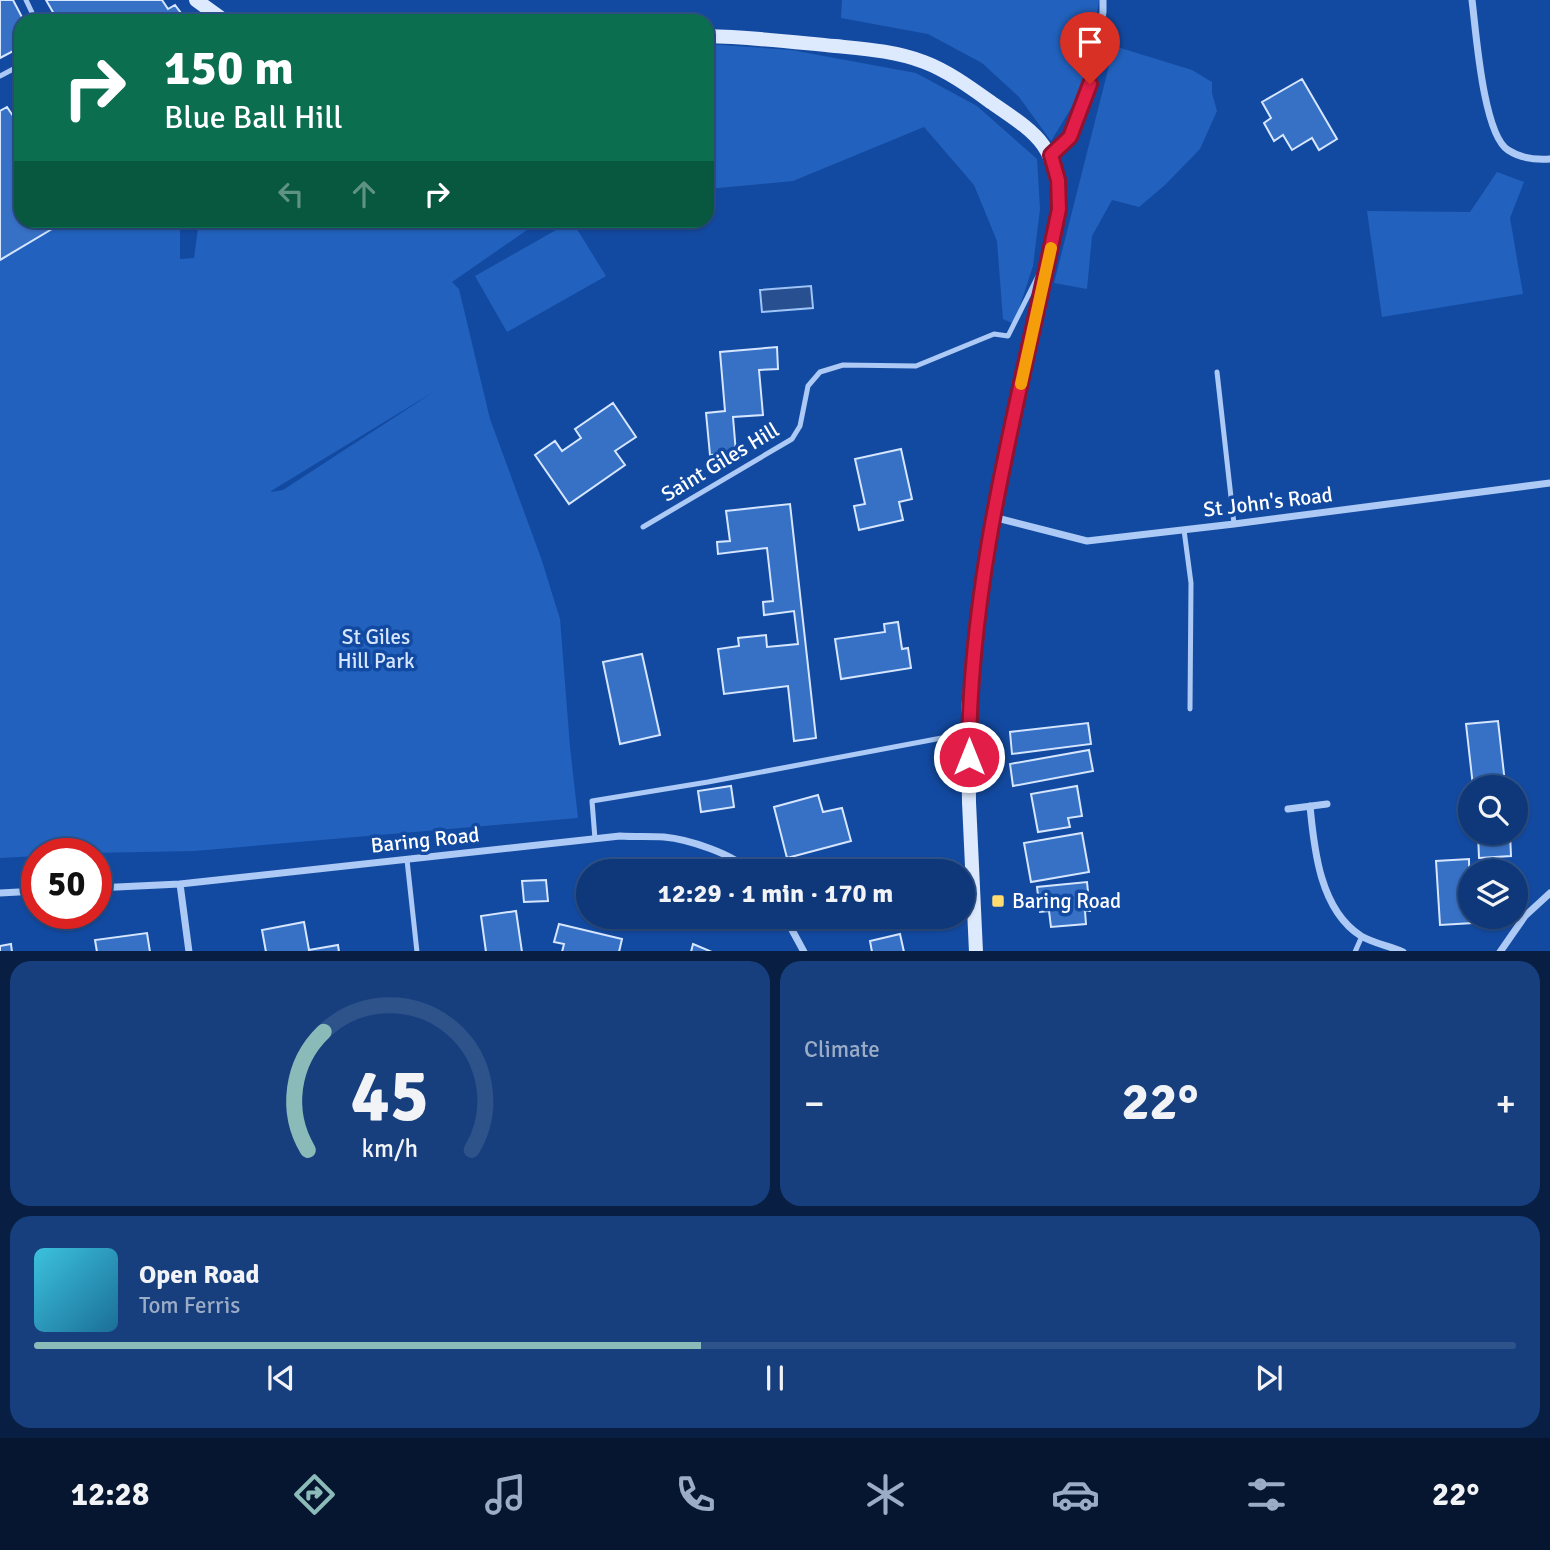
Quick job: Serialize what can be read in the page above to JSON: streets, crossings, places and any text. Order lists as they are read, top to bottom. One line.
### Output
{"streets":{"street":["St John's Road","Baring Road"],"lane":["Saint Giles Hill"]},"parks":["St Giles Hill Park"],"places":{"transit":["Baring Road"]},"page":{"turn":["150 m","Blue Ball Hill"],"limit":"50","trip":"12:29 · 1 min · 170 m","tile":"Climate","heat":["−","22°","+"],"song":["Open Road","Tom Ferris"],"tabs":["12:28","22°"],"gauge":["45","km/h"]}}
